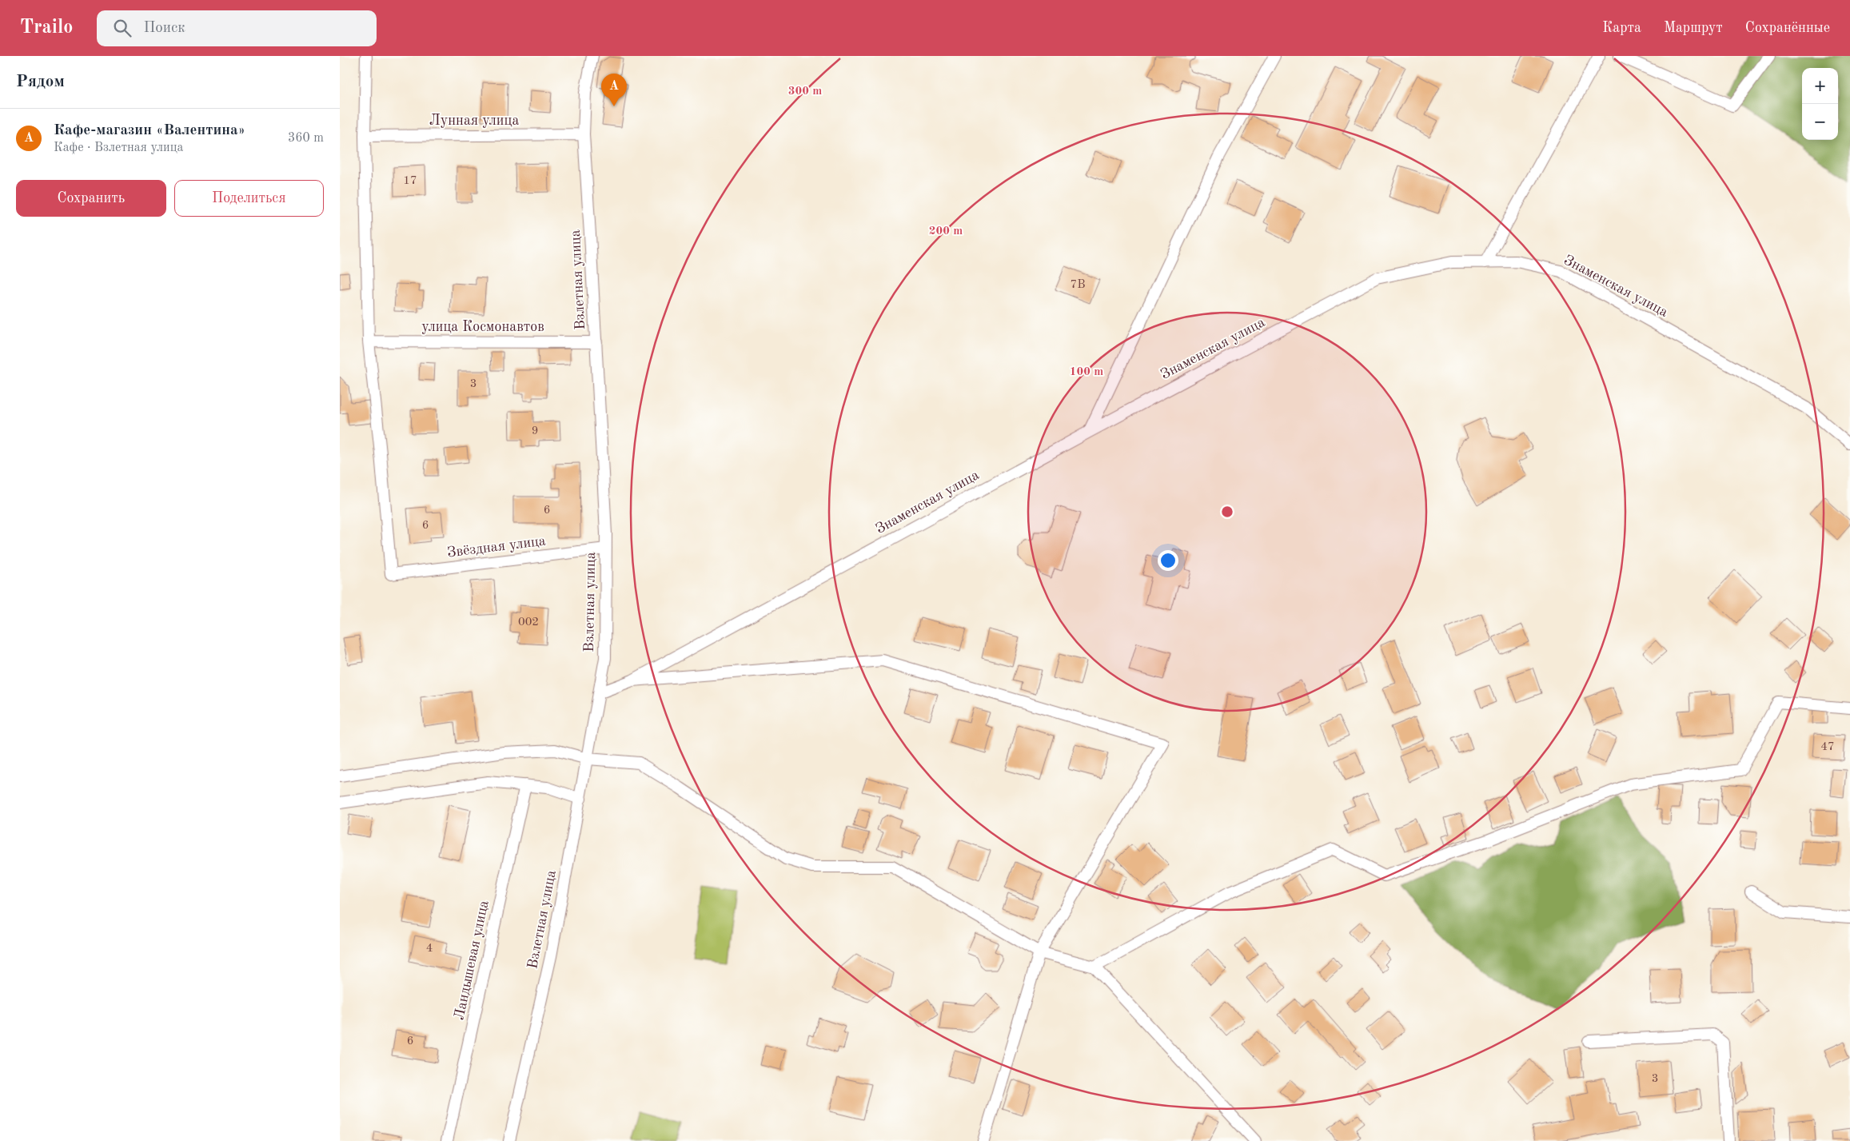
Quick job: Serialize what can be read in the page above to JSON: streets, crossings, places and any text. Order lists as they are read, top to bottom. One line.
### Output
{"streets":{"street":["Лунная улица","Взлетная улица","Знаменская улица","улица Космонавтов","Звёздная улица","Ландышевая улица"]},"crossings":[["Лунная улица","Взлетная улица"],["Взлетная улица","Знаменская улица"],["Взлетная улица","улица Космонавтов"],["Взлетная улица","Звёздная улица"],["улица Космонавтов","Звёздная улица"]],"house_numbers":["17","7В","3","9","6","6","002","47","4","6","3"],"page":{"header":"Trailo","search":"Поиск","nav":["Карта","Маршрут","Сохранённые"],"heading":"Рядом","map_buttons":["+","−"],"pins":"A","list":[{"mark":"A","name":"Кафе-магазин «Валентина»","note":"Кафе · Взлетная улица","value":"360 m"}],"buttons":["Сохранить","Поделиться"]},"rings":["300 m","200 m","100 m"]}
